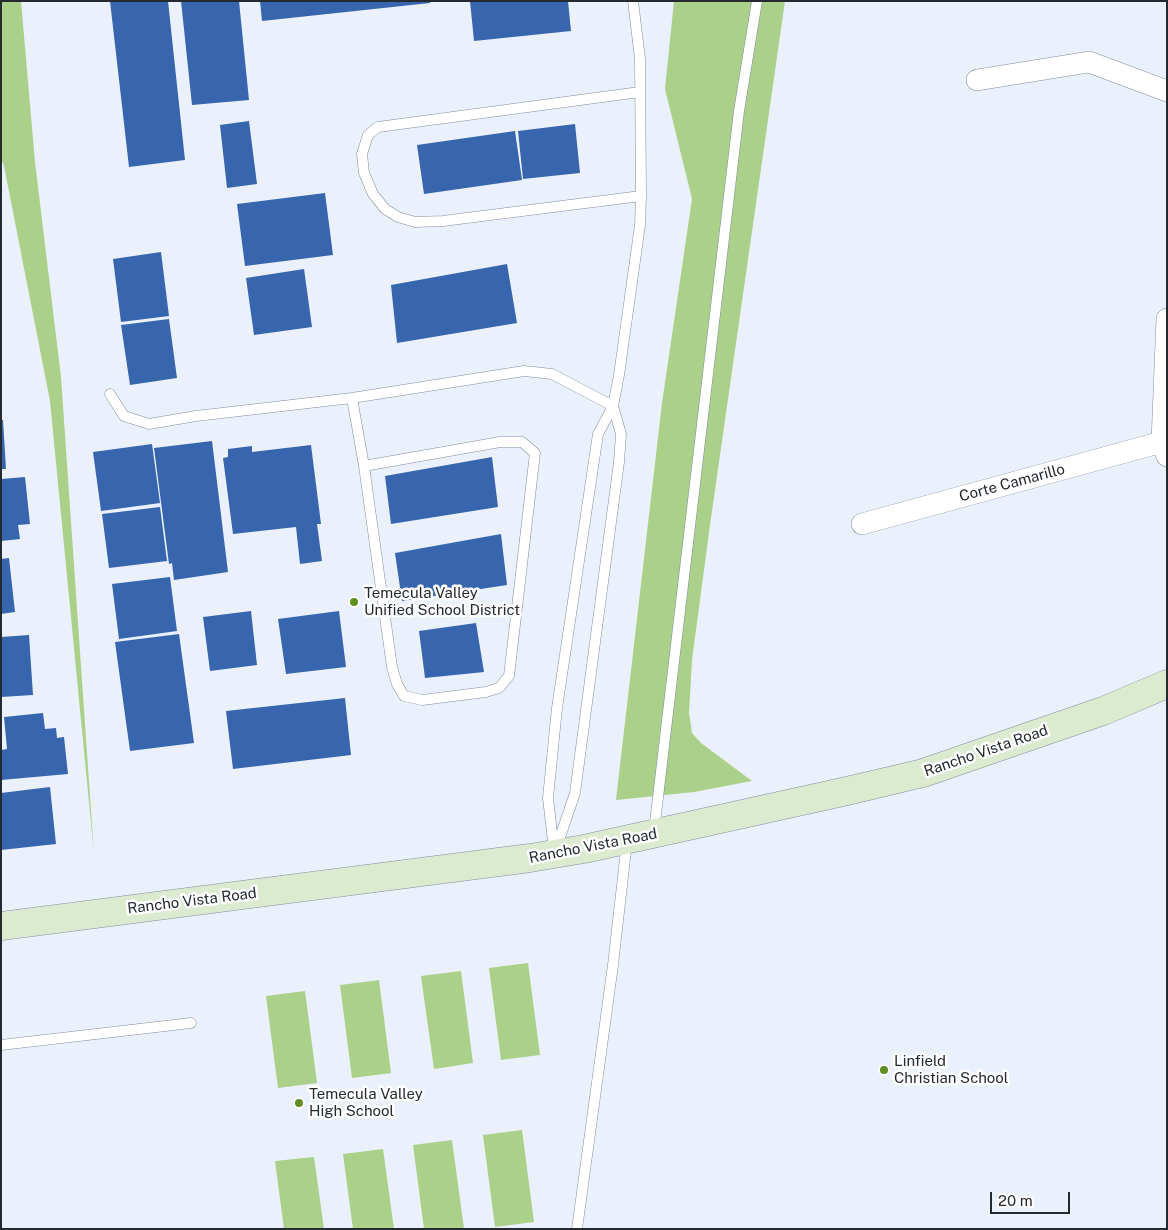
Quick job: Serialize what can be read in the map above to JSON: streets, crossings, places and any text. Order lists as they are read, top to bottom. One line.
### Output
{"streets":{"main road":["Rancho Vista Road"],"street":["Corte Camarillo"]},"places":["Temecula Valley Unified School District","Linfield Christian School","Temecula Valley High School"],"scale_bar":"20 m"}
